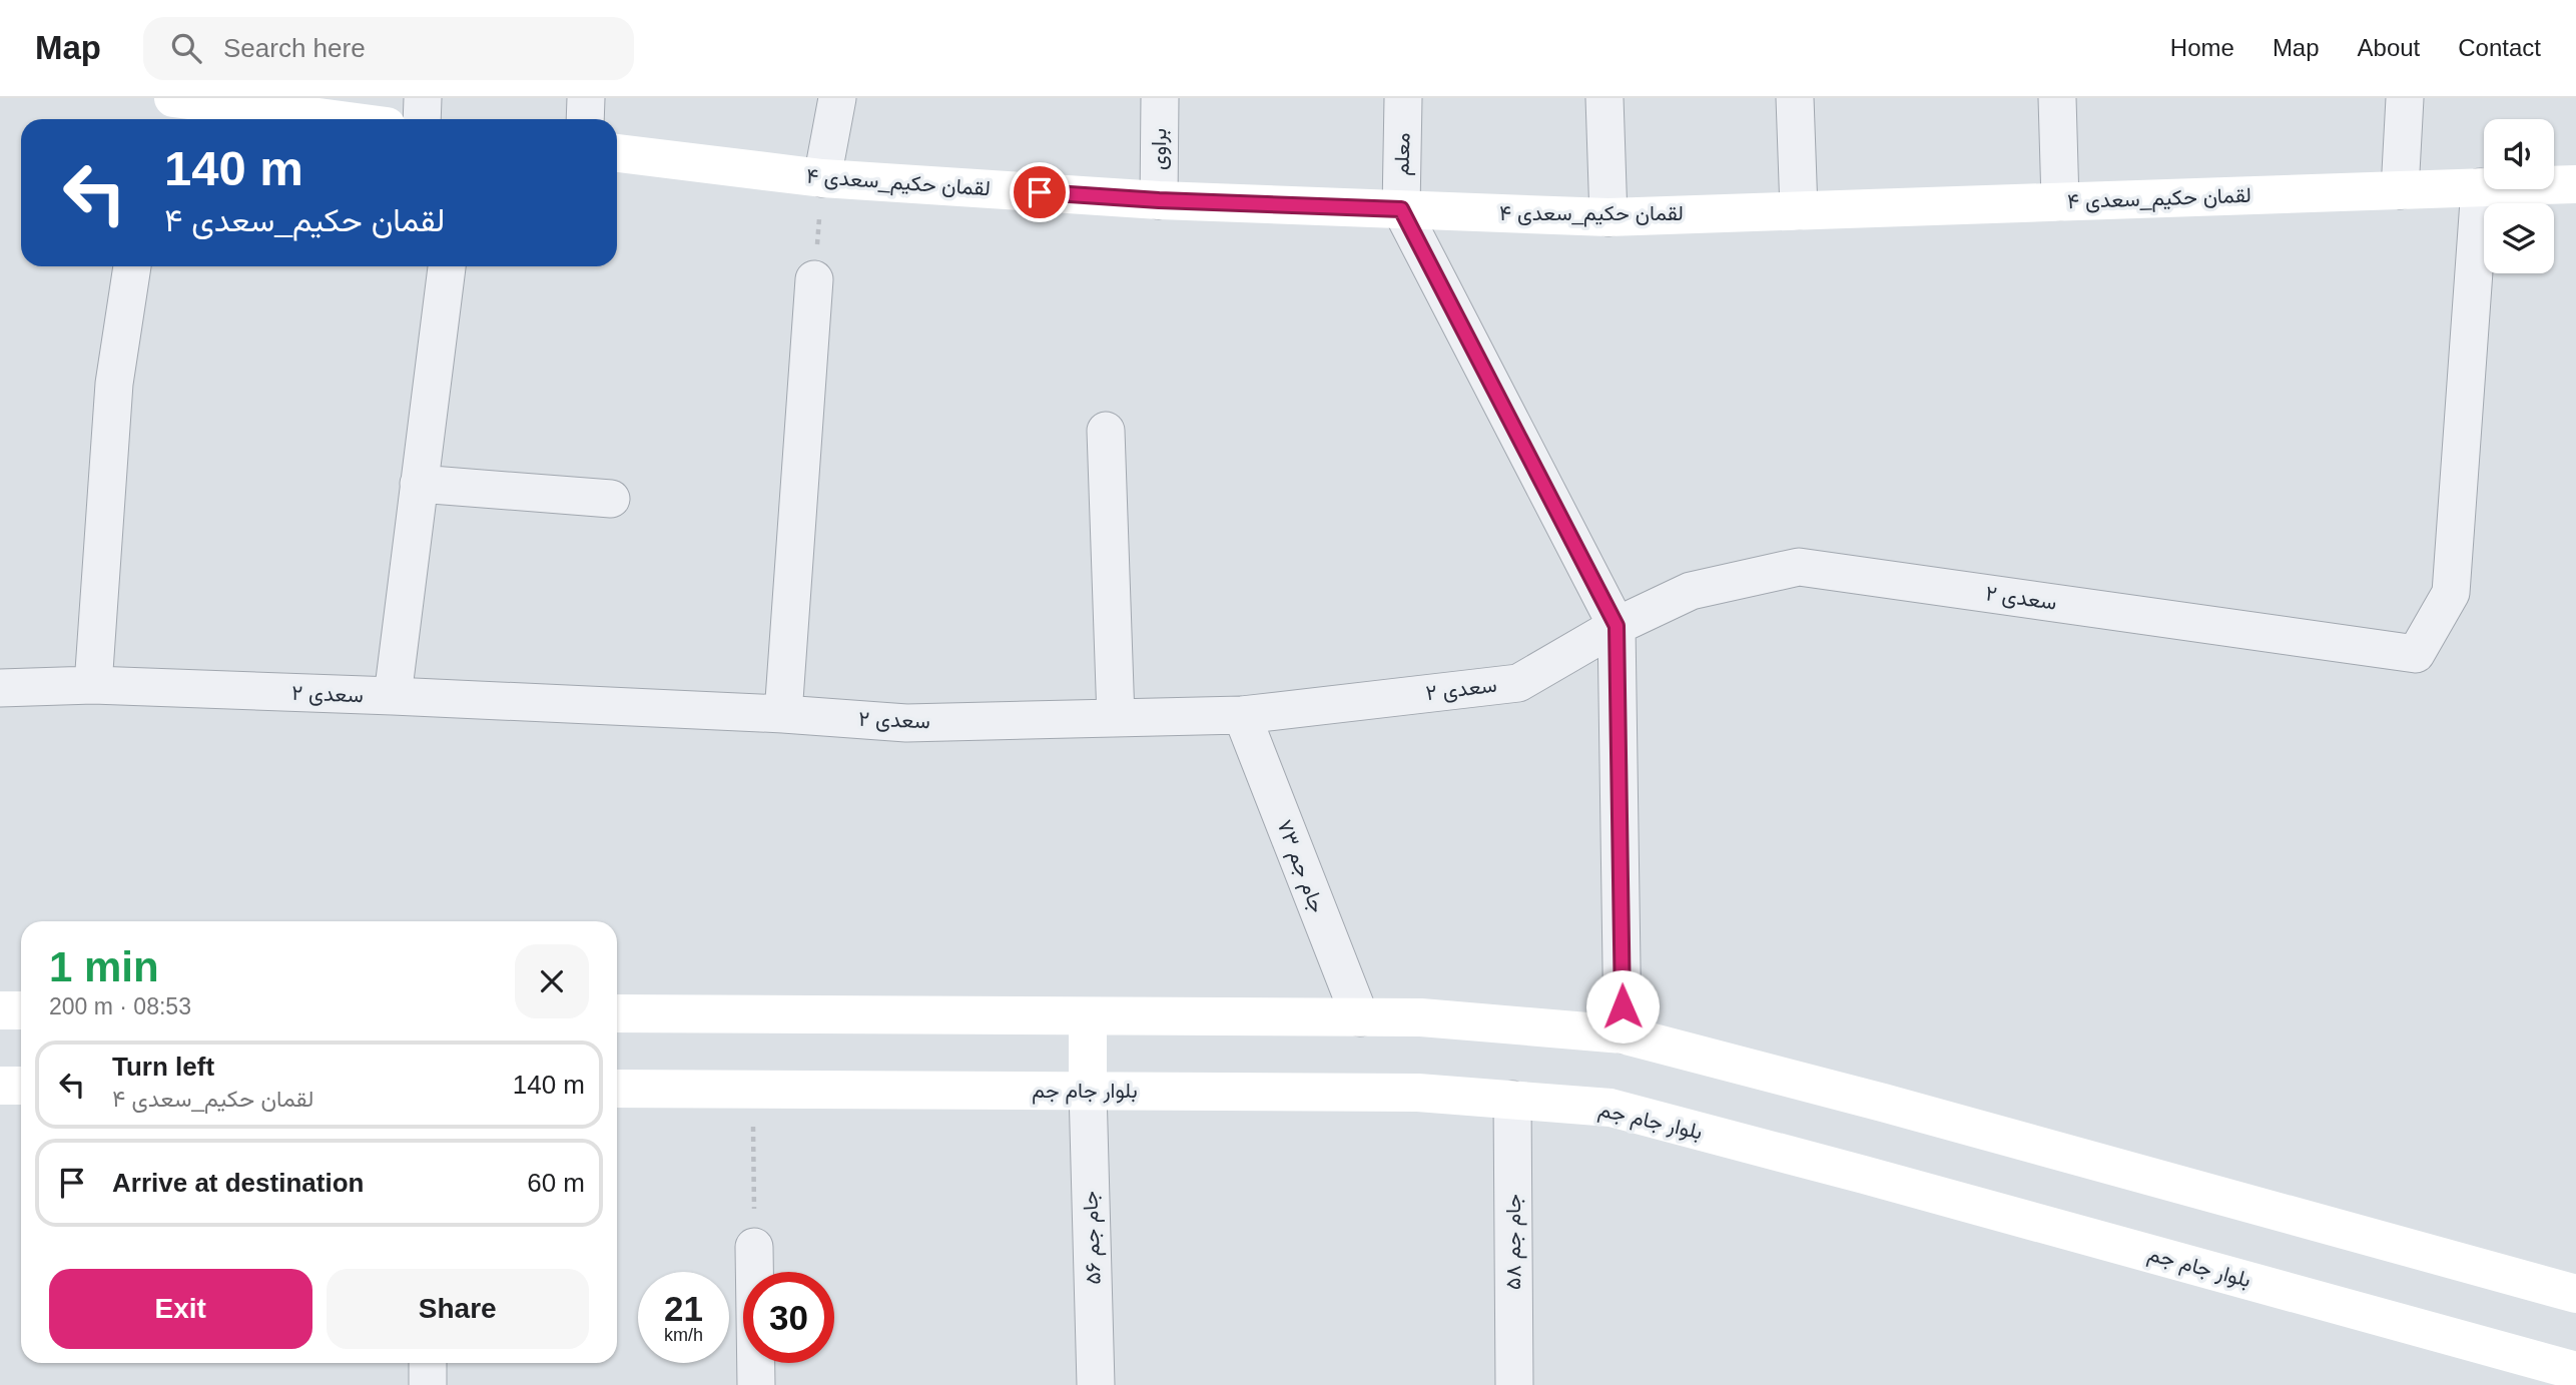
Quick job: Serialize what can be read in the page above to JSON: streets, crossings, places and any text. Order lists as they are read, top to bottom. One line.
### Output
{"streets":{"main road":["لقمان حکیم_سعدی ۴","بلوار جام جم"],"street":["براوی","معلم","سعدی ۲","جام جم ۷۳","جام جم ۵۶","جام جم ۵۸"]},"crossings":[["براوی","لقمان حکیم_سعدی ۴"],["معلم","لقمان حکیم_سعدی ۴"],["لقمان حکیم_سعدی ۴","سعدی ۲"],["سعدی ۲","جام جم ۷۳"],["بلوار جام جم","جام جم ۵۶"],["بلوار جام جم","جام جم ۵۸"]],"page":{"header":"Map","search":"Search here","nav":["Home","Map","About","Contact"],"turn":["140 m","لقمان حکیم_سعدی ۴"],"heading":["1 min","200 m · 08:53"],"list":[{"name":"Turn left","note":"لقمان حکیم_سعدی ۴","value":"140 m"},{"name":"Arrive at destination","value":"60 m"}],"buttons":["Exit","Share"],"speed":"21 km/h","limit":"30"}}
